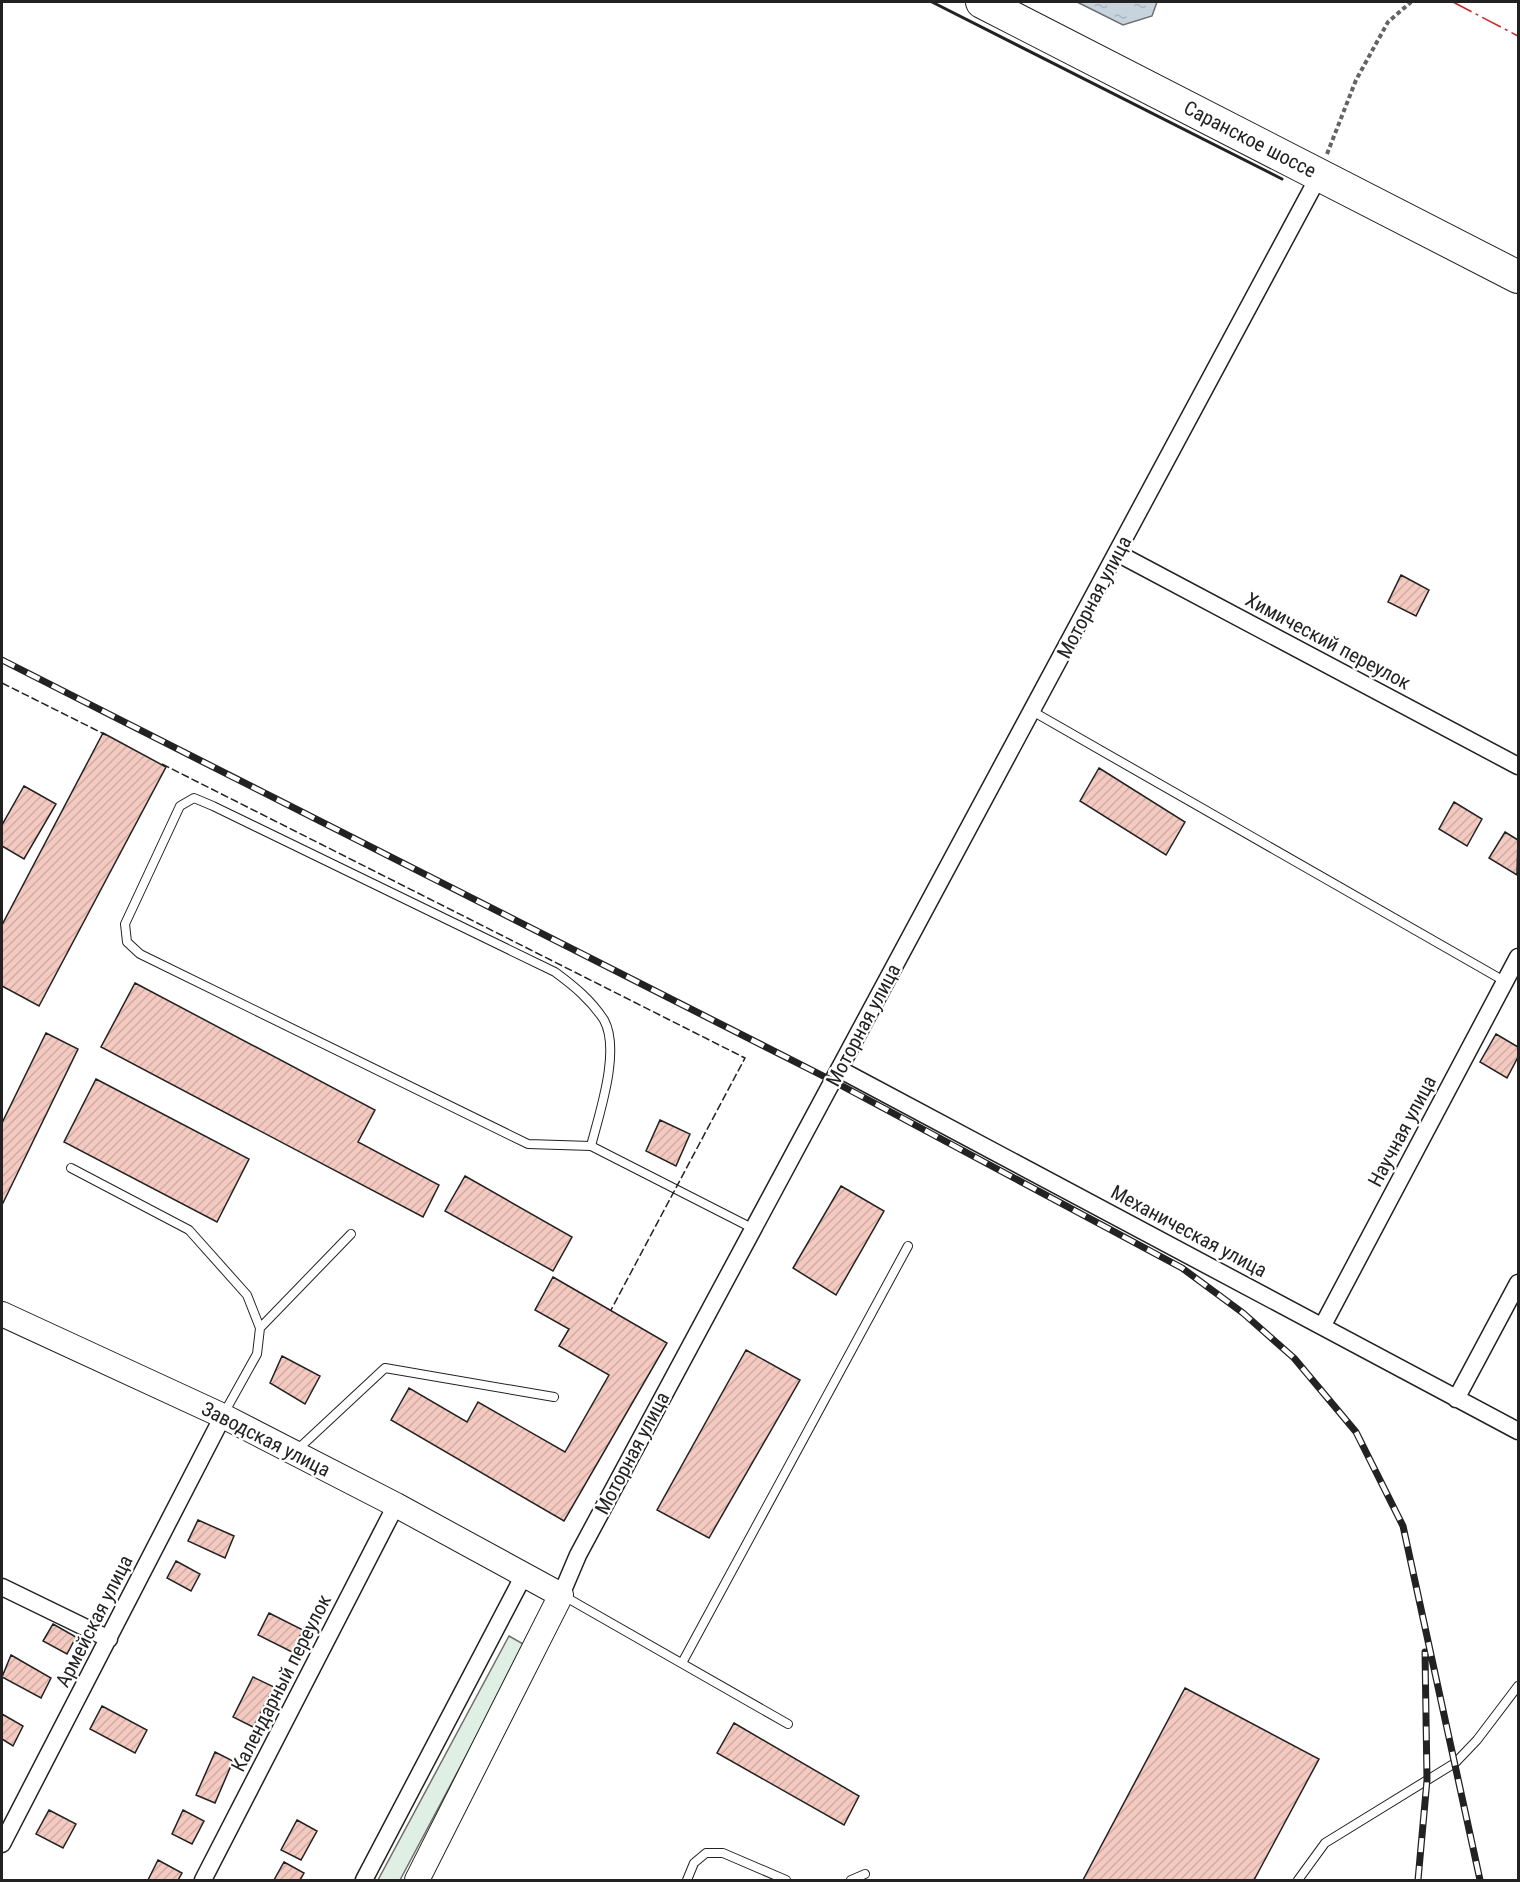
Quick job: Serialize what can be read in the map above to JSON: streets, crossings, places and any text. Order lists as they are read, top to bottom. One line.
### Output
{"streets":{"highway":["Саранское шоссе"],"street":["Моторная улица","Химический переулок","Научная улица","Механическая улица","Заводская улица","Армейская улица","Календарный переулок"]},"crossings":[["Саранское шоссе","Моторная улица"],["Моторная улица","Химический переулок"],["Моторная улица","Механическая улица"],["Моторная улица","Заводская улица"],["Научная улица","Механическая улица"],["Заводская улица","Армейская улица"],["Заводская улица","Календарный переулок"]]}
